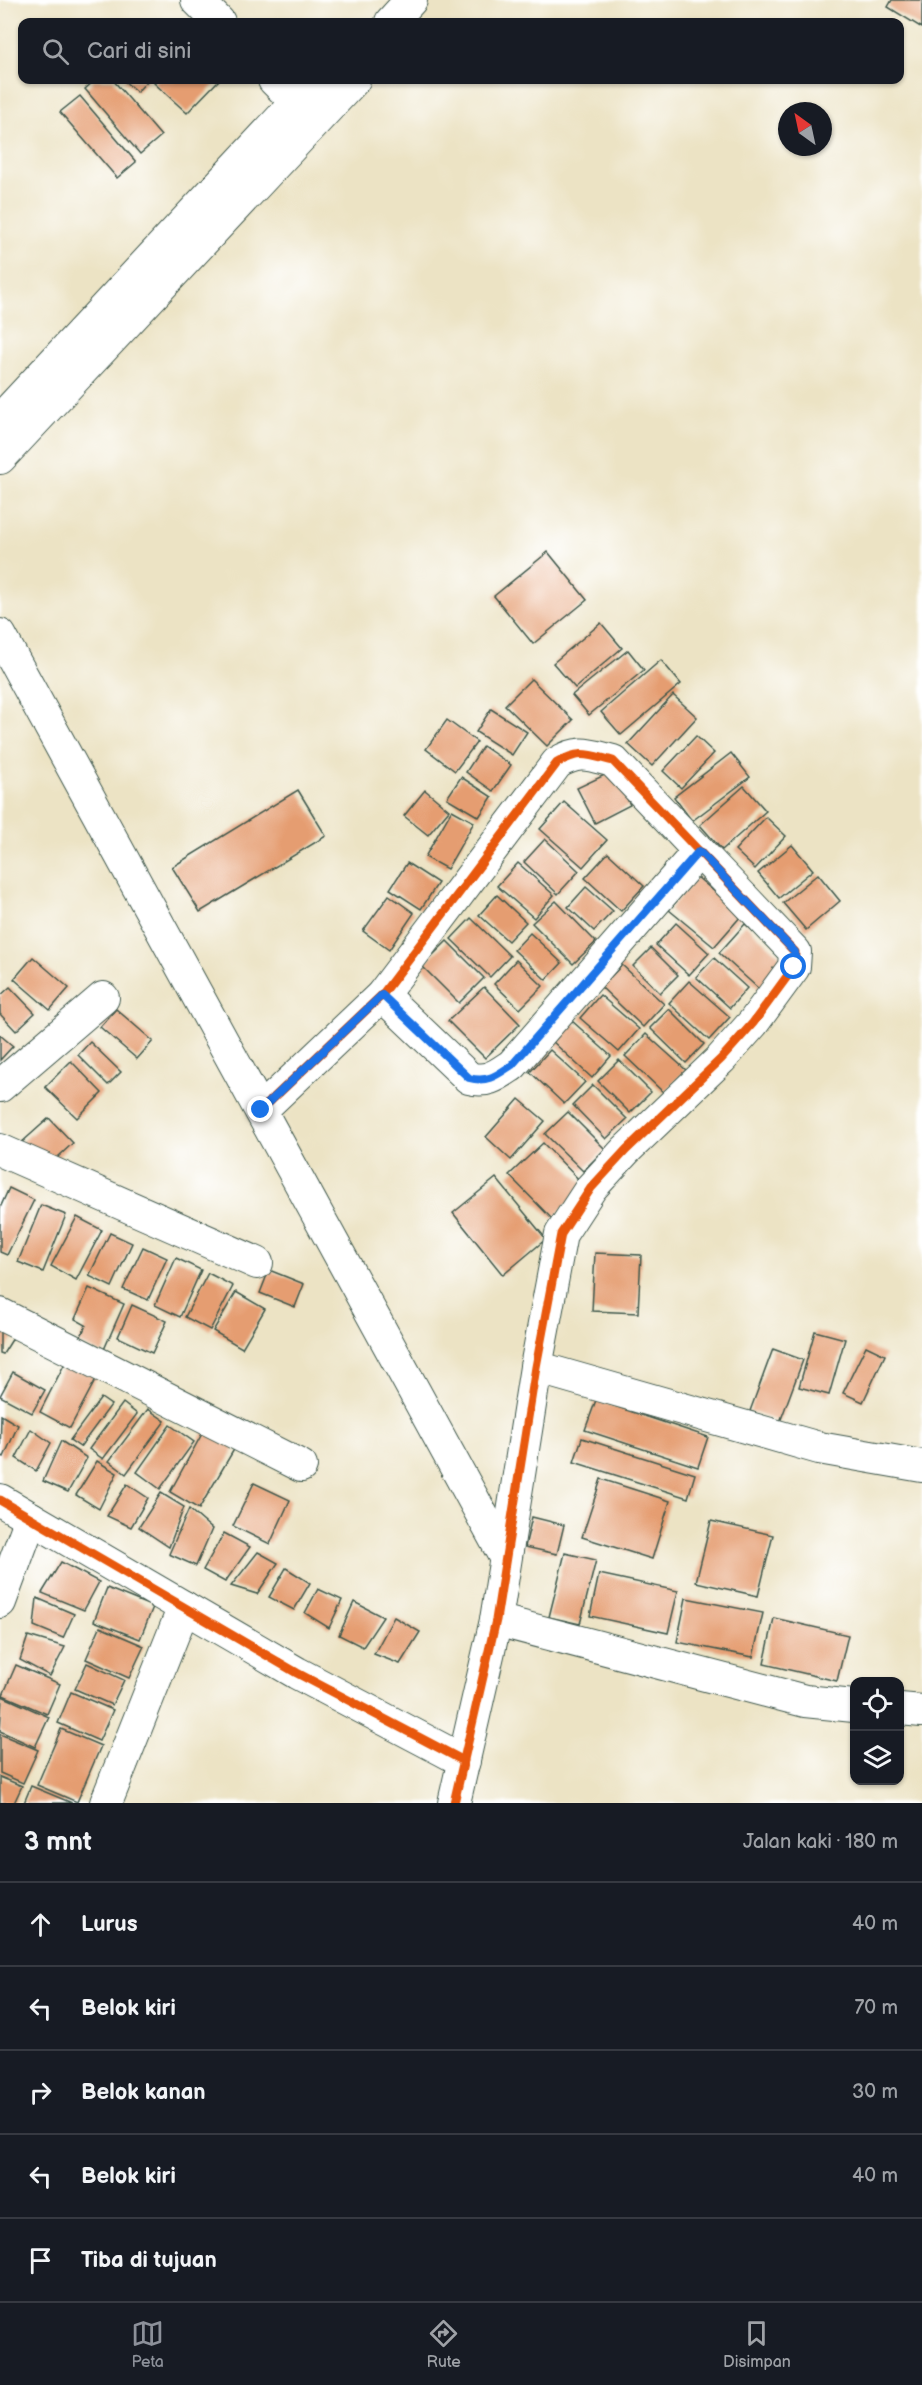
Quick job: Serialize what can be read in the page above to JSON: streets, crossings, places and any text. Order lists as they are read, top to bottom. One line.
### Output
{"north":"top left","page":{"search":"Cari di sini","heading":["3 mnt","Jalan kaki · 180 m"],"list":[["Lurus","40 m"],["Belok kiri","70 m"],["Belok kanan","30 m"],["Belok kiri","40 m"],"Tiba di tujuan"],"nav":["Peta","Rute","Disimpan"]}}
